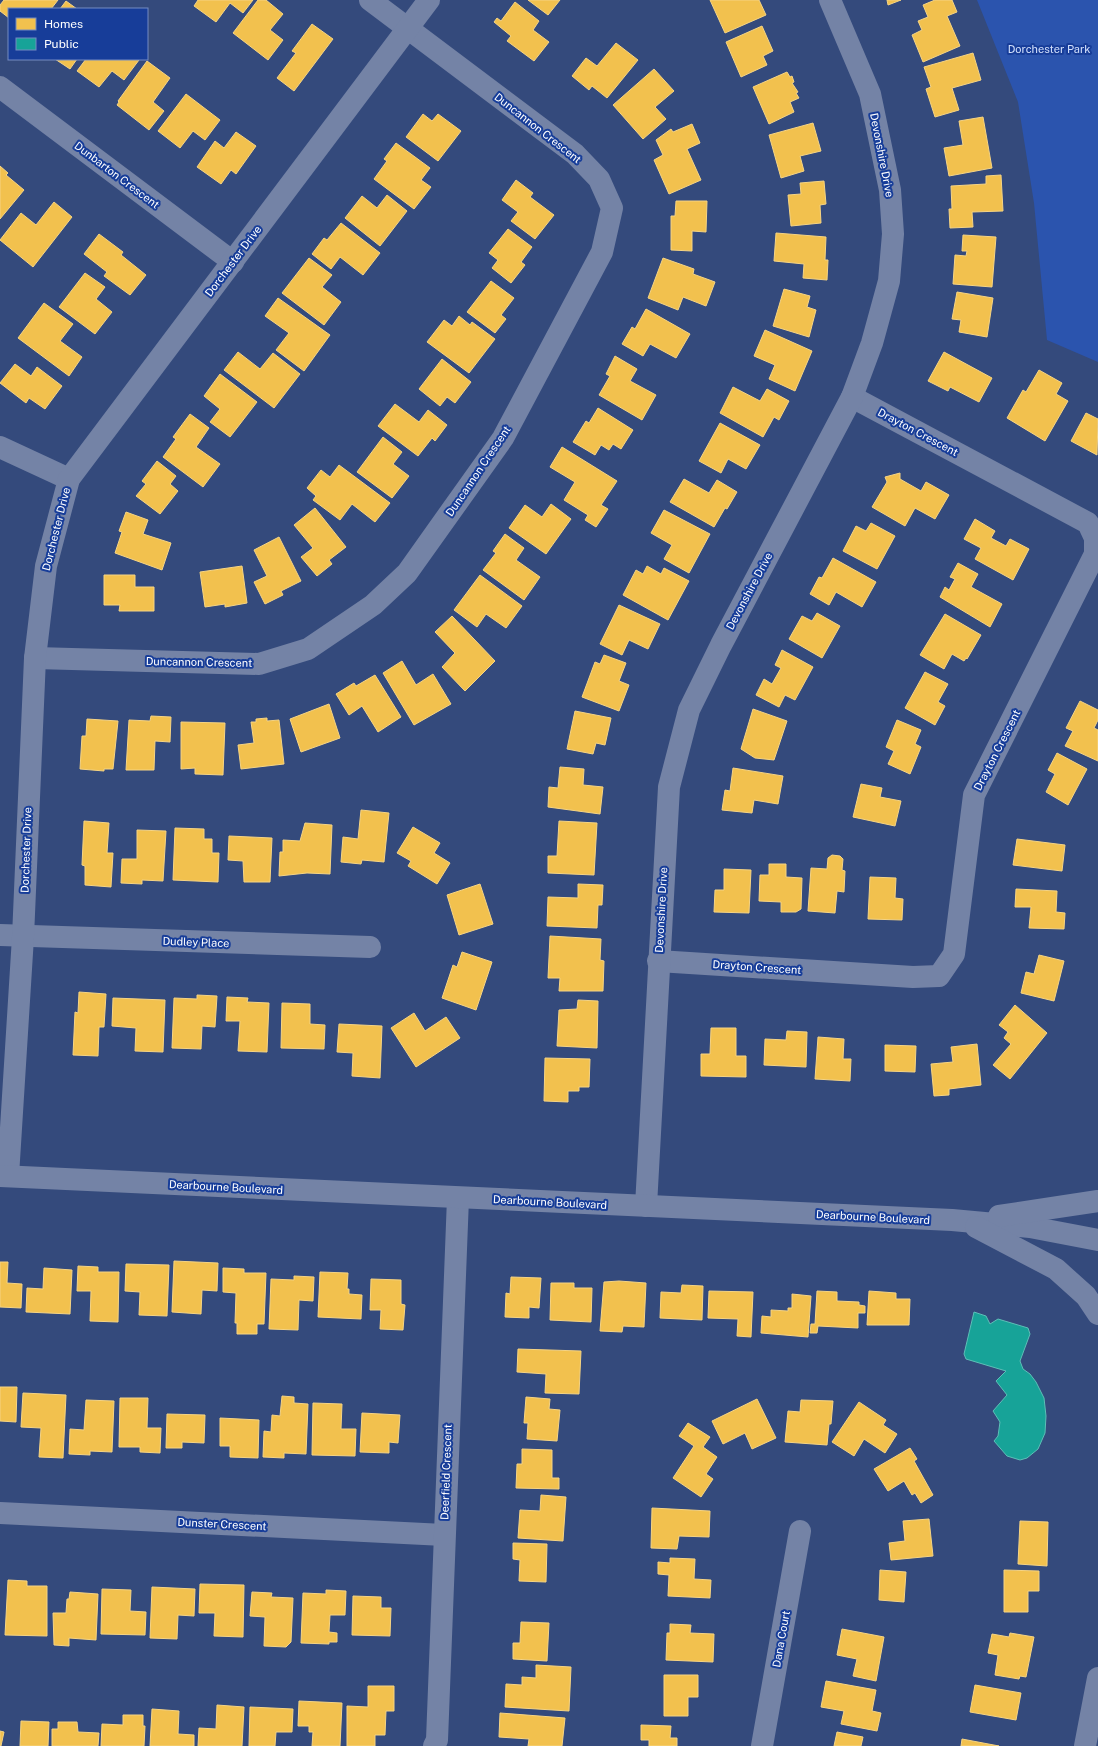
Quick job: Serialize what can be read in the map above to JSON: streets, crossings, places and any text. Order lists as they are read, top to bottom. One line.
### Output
{"streets":{"street":["Duncannon Crescent","Devonshire Drive","Dunbarton Crescent","Dorchester Drive","Drayton Crescent","Dudley Place","Dearbourne Boulevard","Deerfield Crescent","Dunster Crescent","Dana Court"]},"crossings":[["Duncannon Crescent","Dorchester Drive"],["Devonshire Drive","Drayton Crescent"],["Devonshire Drive","Dearbourne Boulevard"],["Dunbarton Crescent","Dorchester Drive"],["Dorchester Drive","Dudley Place"],["Dorchester Drive","Dearbourne Boulevard"],["Dearbourne Boulevard","Deerfield Crescent"],["Deerfield Crescent","Dunster Crescent"]],"parks":["Dorchester Park"],"legend":["Homes","Public"]}
